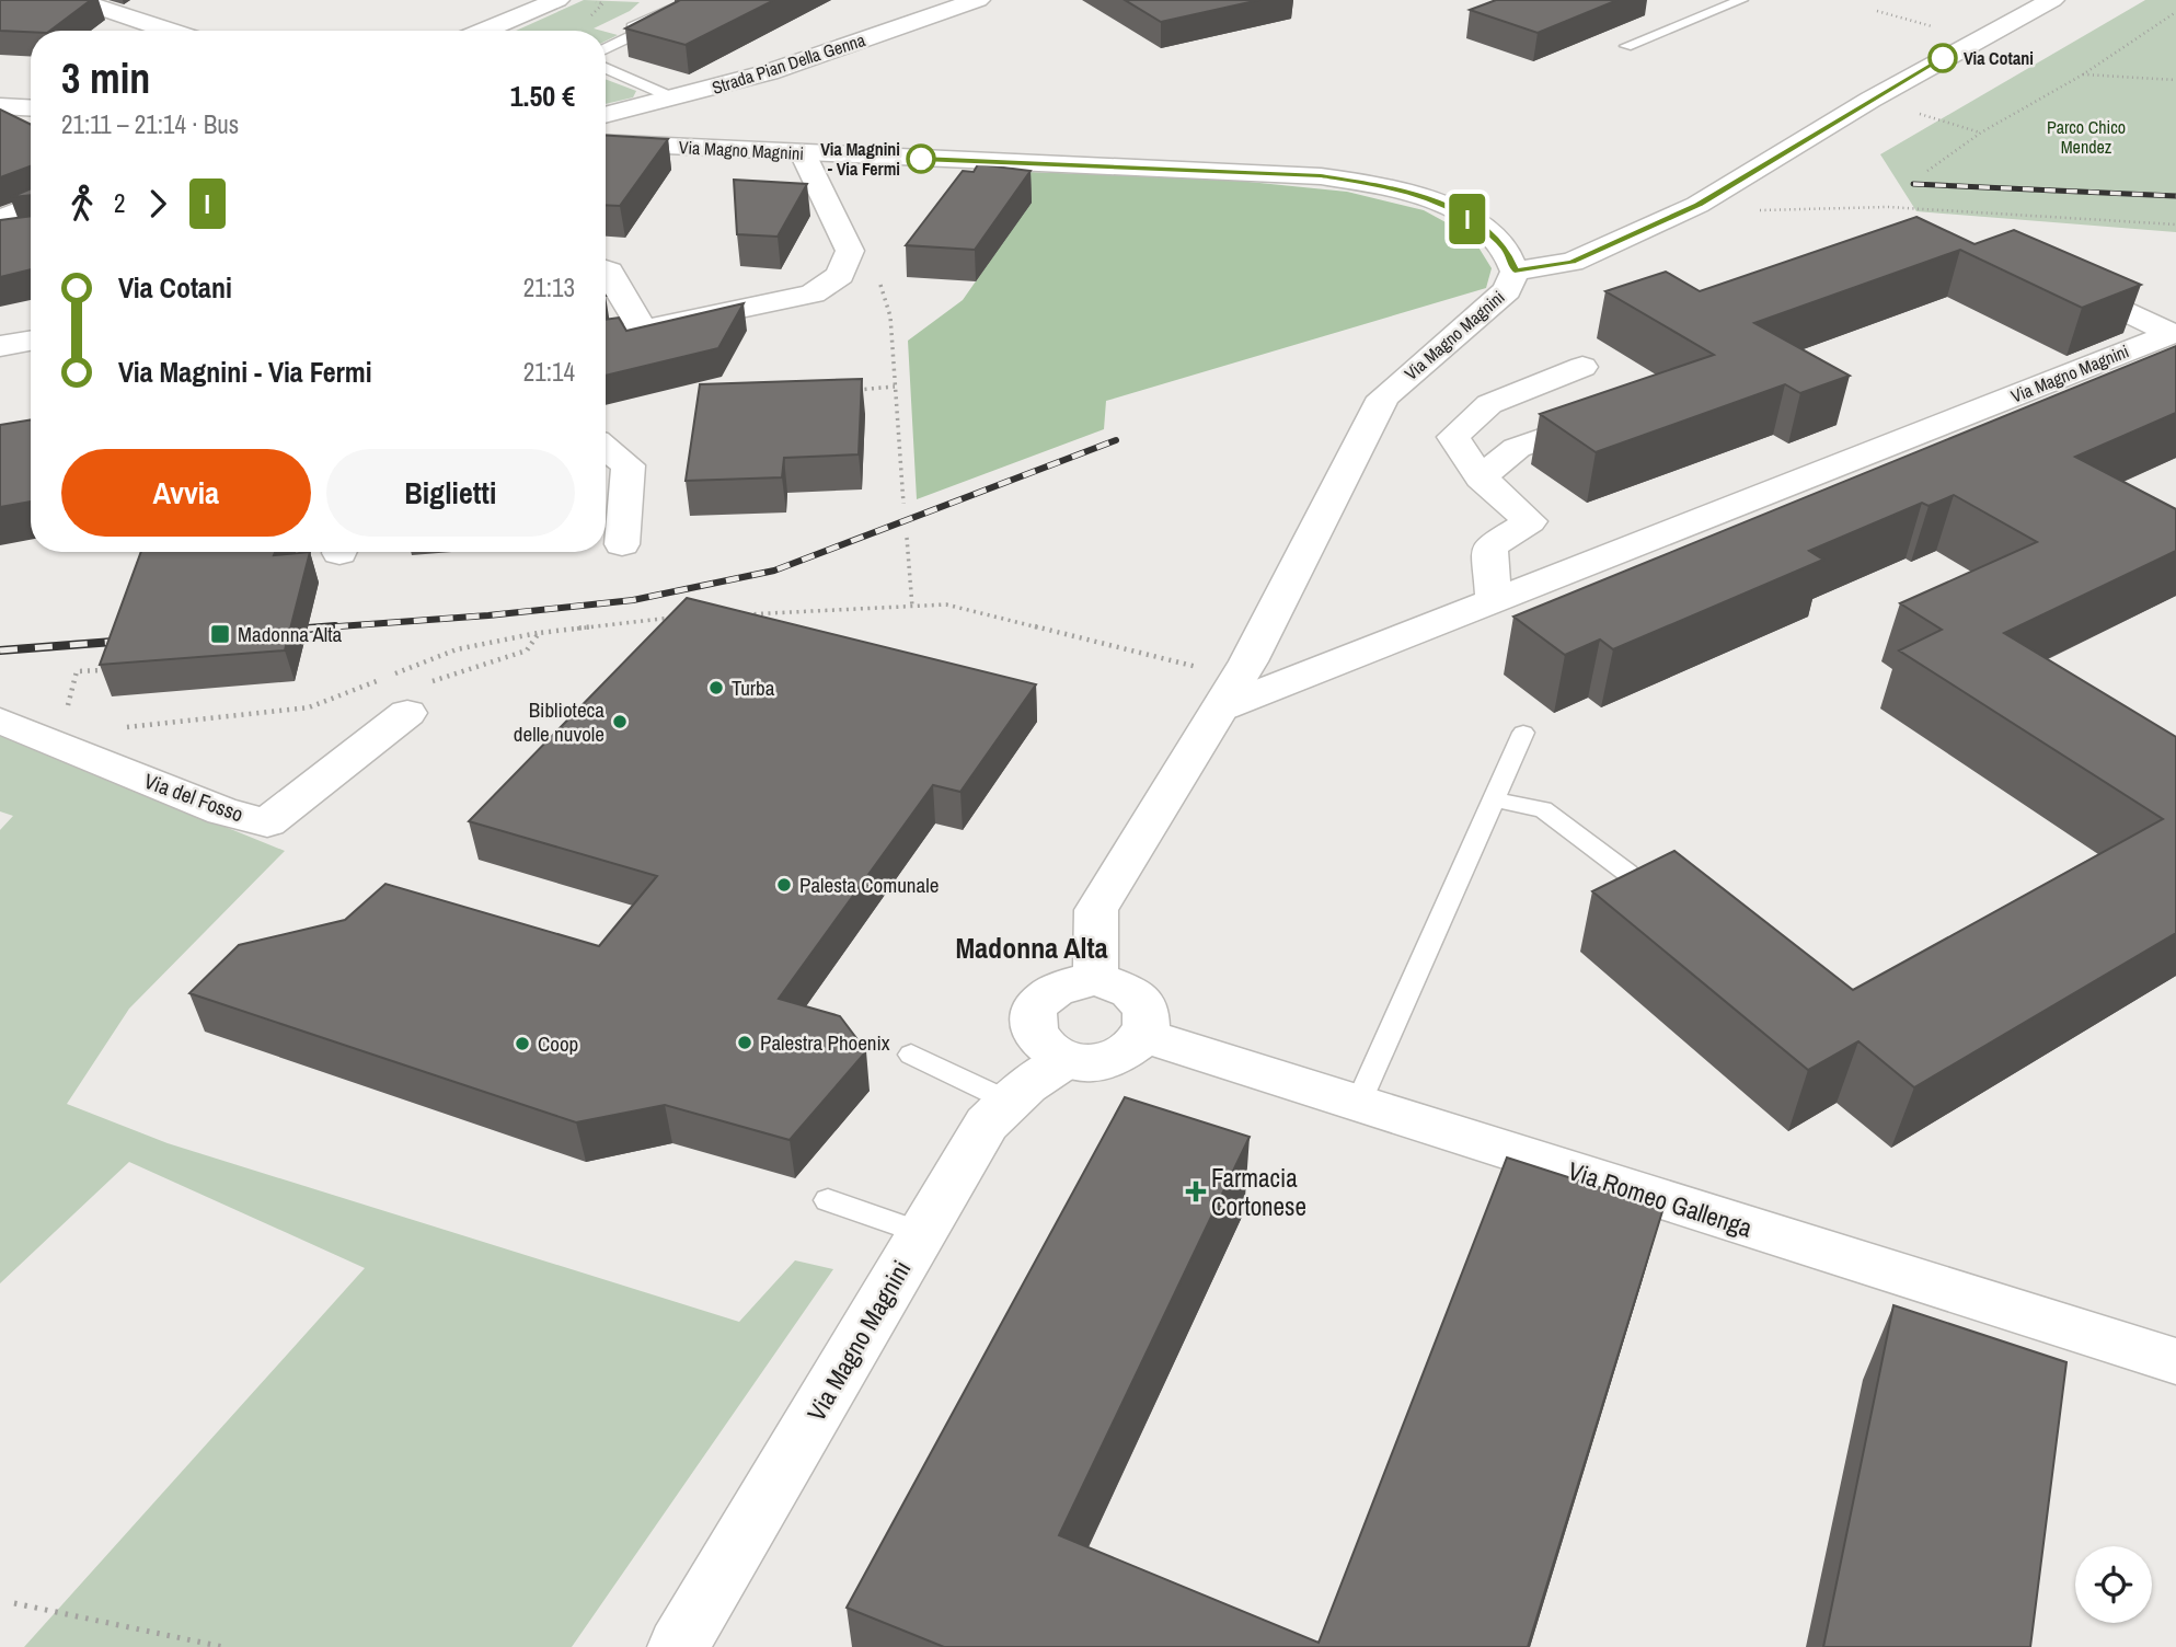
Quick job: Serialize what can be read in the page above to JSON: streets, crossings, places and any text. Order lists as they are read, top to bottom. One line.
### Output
{"streets":{"street":["Strada Pian Della Genna","Via Magno Magnini","Via del Fosso","Via Romeo Gallenga"]},"crossings":[["Via Magno Magnini","Via Romeo Gallenga"]],"districts":["Madonna Alta"],"parks":["Parco Chico Mendez"],"places":{"other":["Via Cotani","Via Magnini - Via Fermi","Turba","Biblioteca delle nuvole","Palesta Comunale","Palestra Phoenix","Coop"],"transit":["Madonna Alta"],"health":["Farmacia Cortonese"]},"lines":["bus line I"],"page":{"on_map":"I","heading":["3 min","21:11 – 21:14 · Bus","1.50 €"],"legs":["2","I"],"list":[{"name":"Via Cotani","value":"21:13"},{"name":"Via Magnini - Via Fermi","value":"21:14"}],"buttons":["Avvia","Biglietti"]}}
